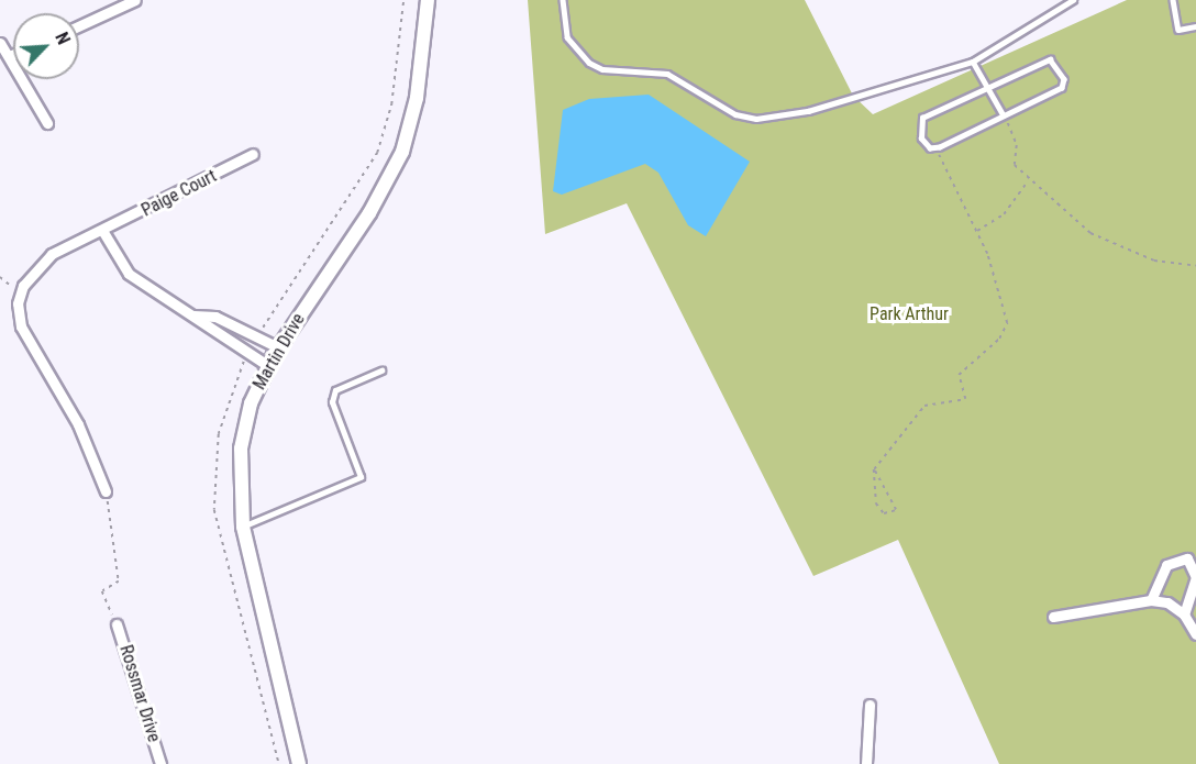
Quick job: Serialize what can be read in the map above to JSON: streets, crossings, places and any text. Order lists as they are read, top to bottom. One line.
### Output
{"streets":{"street":["Paige Court","Martin Drive","Rossmar Drive"]},"parks":["Park Arthur"],"north":"top right"}
